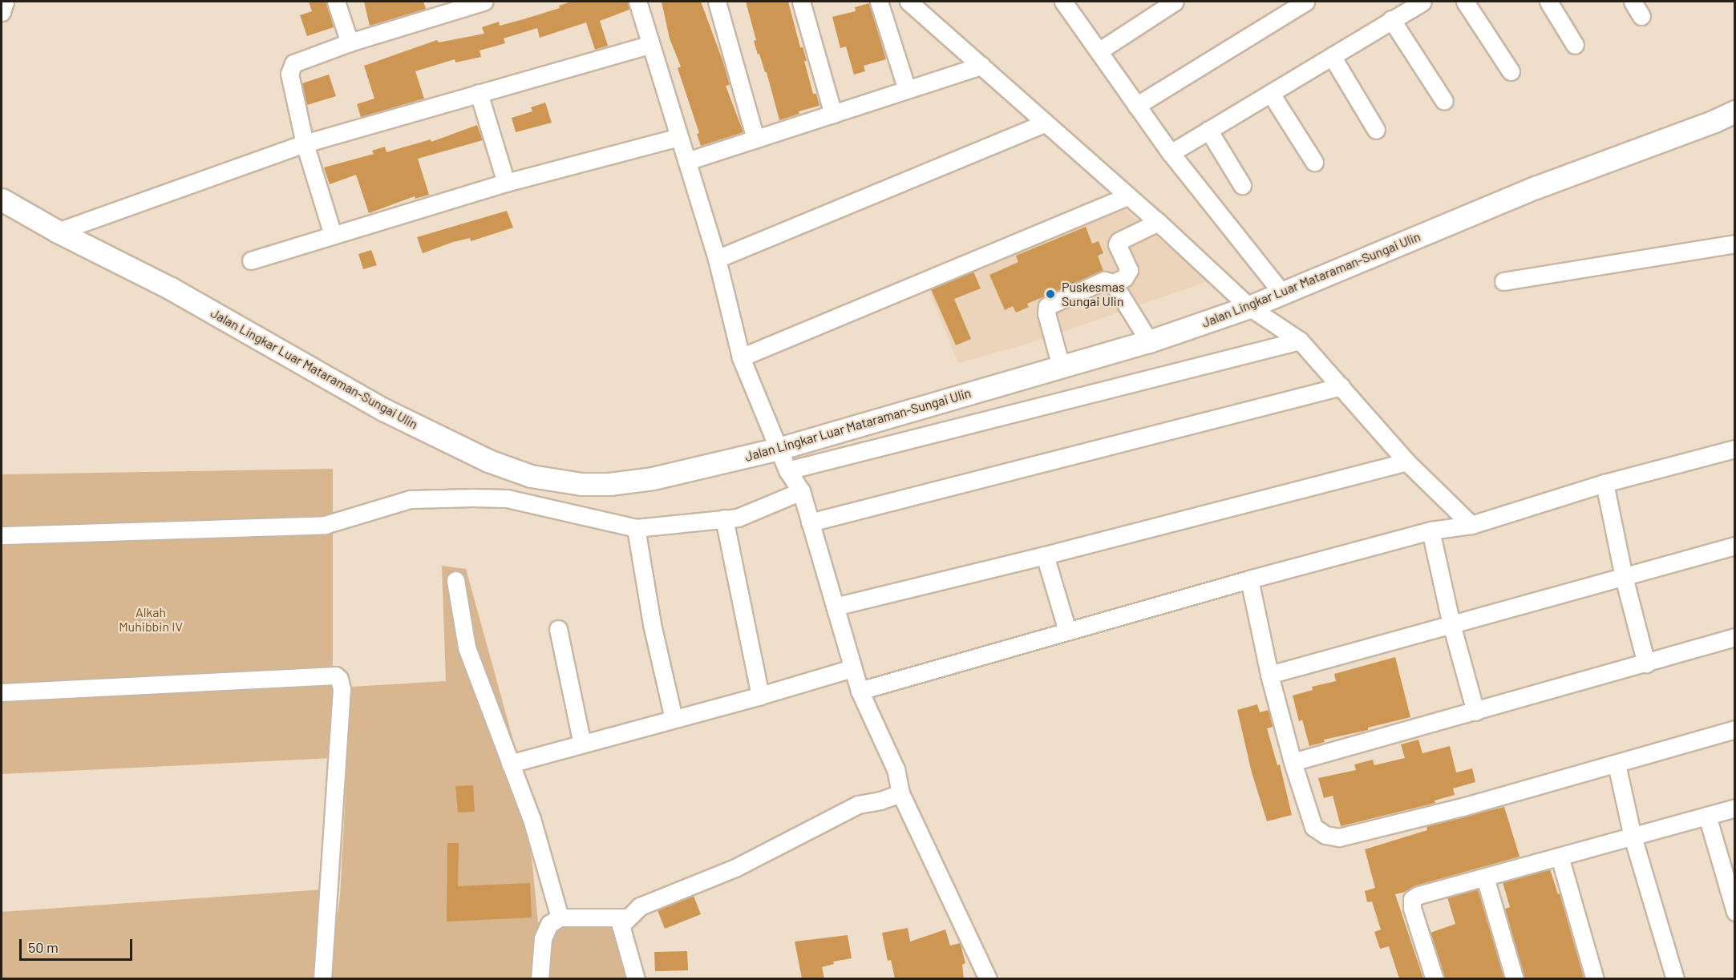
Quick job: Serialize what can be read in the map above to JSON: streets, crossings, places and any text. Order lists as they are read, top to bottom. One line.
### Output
{"streets":{"main road":["Jalan Lingkar Luar Mataraman-Sungai Ulin"]},"parks":["Alkah Muhibbin IV"],"places":["Puskesmas Sungai Ulin"],"scale_bar":"50 m"}
